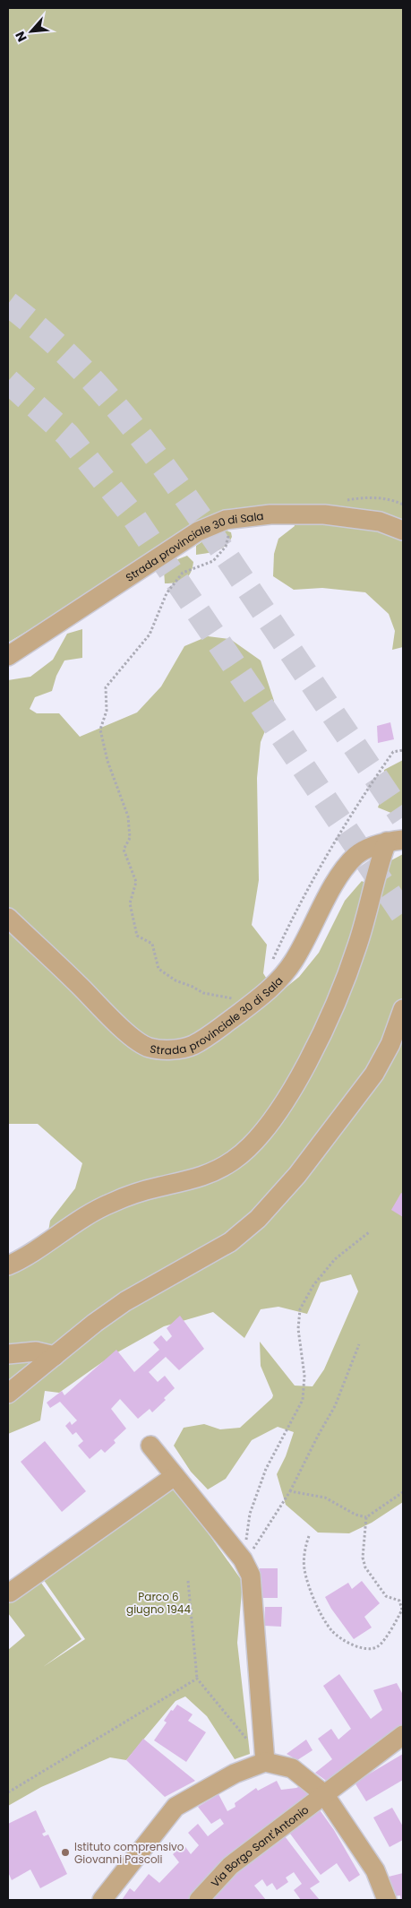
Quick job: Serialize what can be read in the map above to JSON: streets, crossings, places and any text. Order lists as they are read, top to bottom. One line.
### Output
{"streets":{"street":["Strada provinciale 30 di Sala","Via Borgo Sant'Antonio"]},"parks":["Parco 6 giugno 1944"],"places":["Istituto comprensivo Giovanni Pascoli"],"north":"bottom left"}
